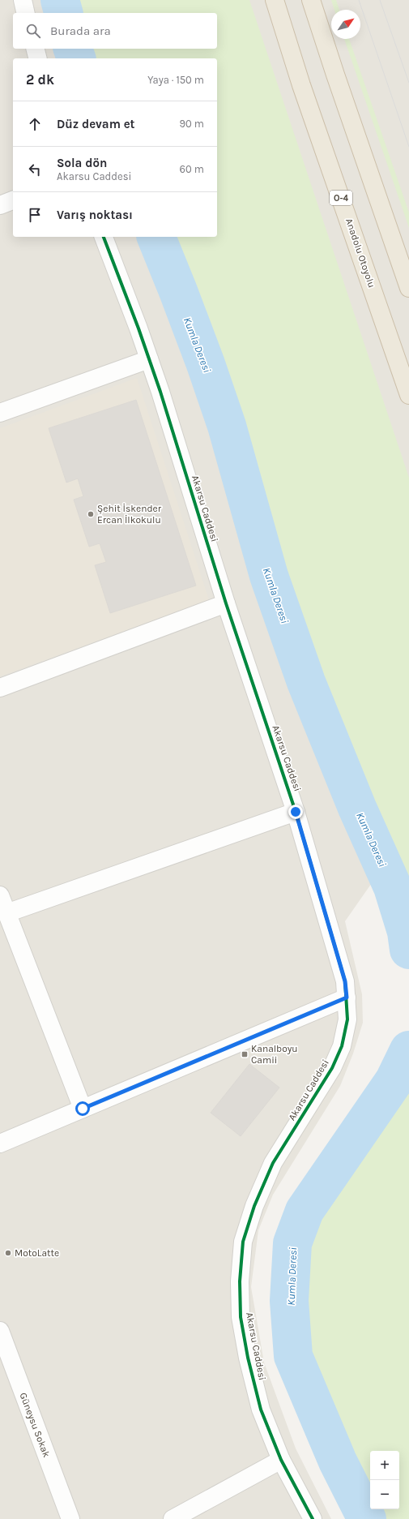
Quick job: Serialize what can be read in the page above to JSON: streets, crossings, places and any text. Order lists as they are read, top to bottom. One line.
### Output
{"streets":{"highway":["O-4","Anadolu Otoyolu"],"street":["Akarsu Caddesi","Güneysu Sokak"]},"water":["Kumla Deresi"],"places":{"other":["Şehit İskender Ercan İlkokulu","MotoLatte"],"transit":["Kanalboyu Camii"]},"north":"top right","page":{"search":"Burada ara","heading":["2 dk","Yaya · 150 m"],"list":[["Düz devam et","90 m"],["Sola dön","Akarsu Caddesi","60 m"],"Varış noktası"],"map_buttons":["+","−"]}}
